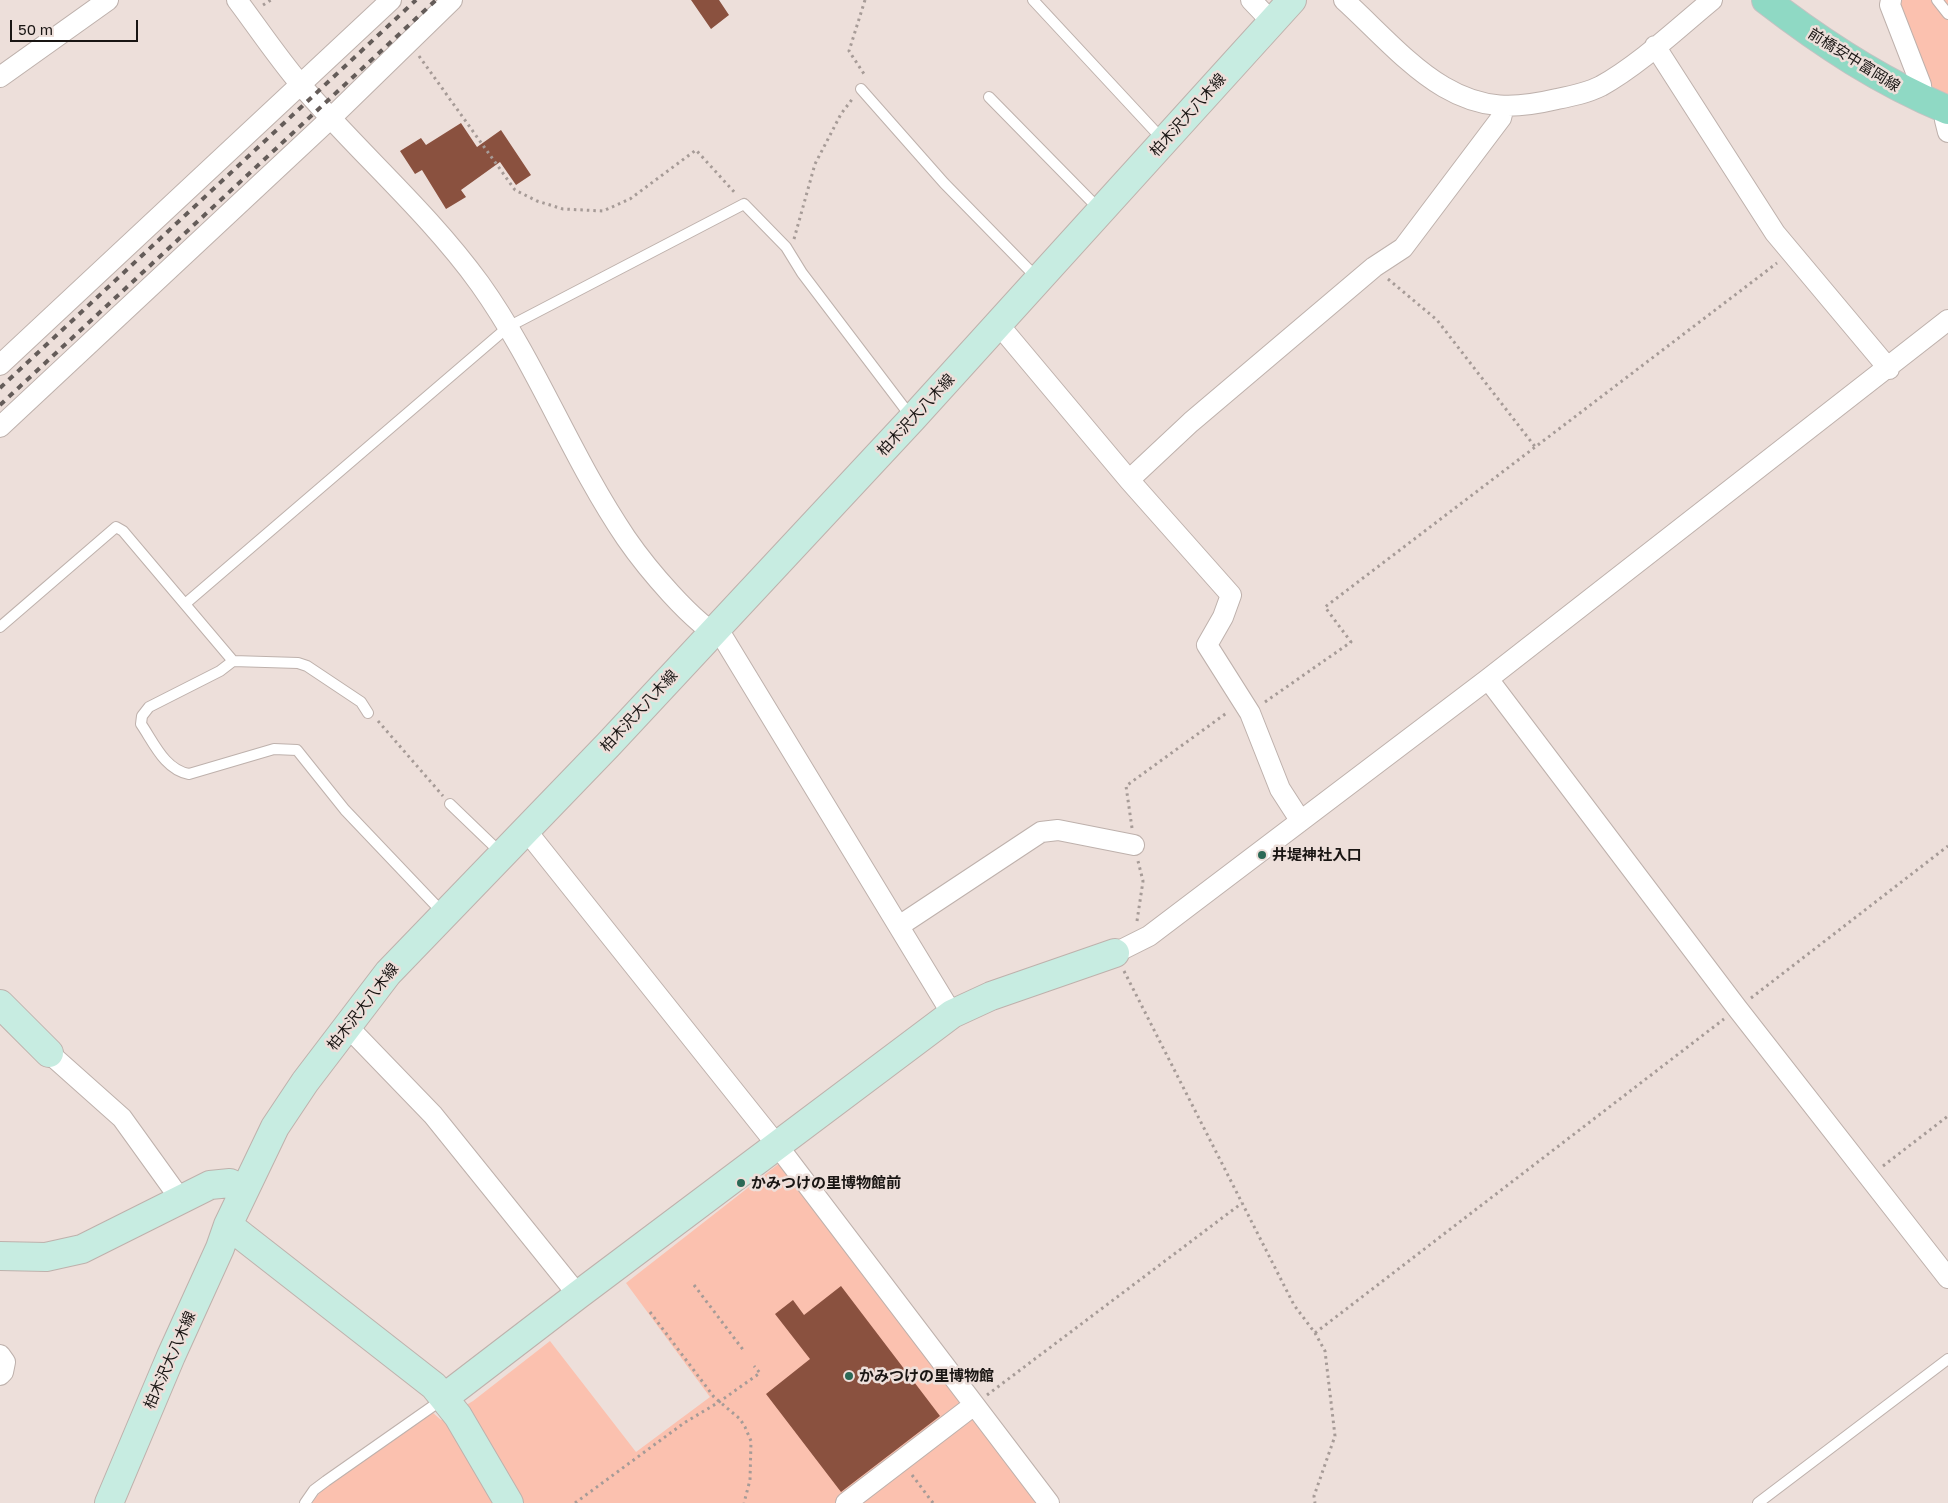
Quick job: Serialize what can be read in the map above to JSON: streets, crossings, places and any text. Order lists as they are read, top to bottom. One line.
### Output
{"streets":{"main road":["前橋安中富岡線","柏木沢大八木線"]},"places":["井堤神社入口","かみつけの里博物館前","かみつけの里博物館"],"scale_bar":"50 m"}
